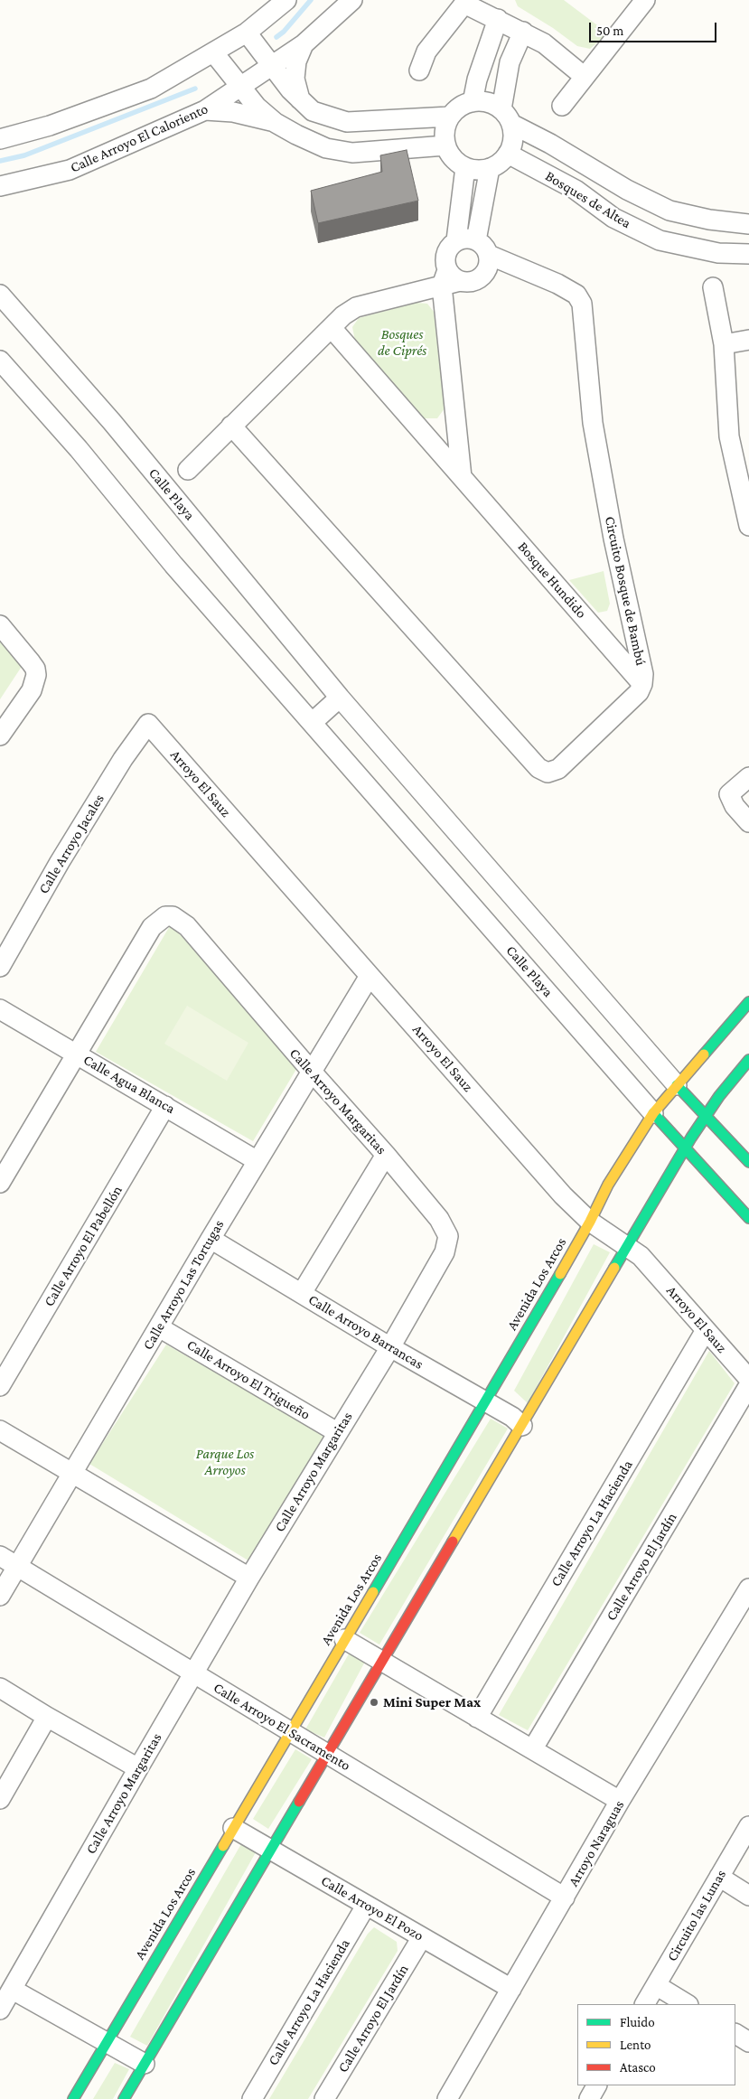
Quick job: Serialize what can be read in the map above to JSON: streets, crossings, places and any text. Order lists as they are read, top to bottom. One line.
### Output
{"streets":{"street":["Calle Arroyo El Caloriento","Bosques de Altea","Calle Playa","Bosque Hundido","Circuito Bosque de Bambú","Arroyo El Sauz","Calle Arroyo Jacales","Calle Agua Blanca","Calle Arroyo Margaritas","Calle Arroyo El Pabellón","Avenida Los Arcos","Calle Arroyo Las Tortugas","Calle Arroyo Barrancas","Calle Arroyo El Trigueño","Calle Arroyo La Hacienda","Calle Arroyo El Jardín","Calle Arroyo El Sacramento","Arroyo Naraguas","Calle Arroyo El Pozo","Circuito las Lunas"]},"crossings":[["Calle Playa","Avenida Los Arcos"],["Bosque Hundido","Circuito Bosque de Bambú"],["Arroyo El Sauz","Calle Arroyo Jacales"],["Arroyo El Sauz","Avenida Los Arcos"],["Arroyo El Sauz","Calle Arroyo Las Tortugas"],["Arroyo El Sauz","Calle Arroyo La Hacienda"],["Calle Agua Blanca","Calle Arroyo Margaritas"],["Calle Agua Blanca","Calle Arroyo El Pabellón"],["Calle Agua Blanca","Calle Arroyo Las Tortugas"],["Calle Arroyo Margaritas","Calle Arroyo Las Tortugas"],["Calle Arroyo Margaritas","Calle Arroyo Barrancas"],["Calle Arroyo Margaritas","Calle Arroyo El Trigueño"],["Calle Arroyo Margaritas","Calle Arroyo El Sacramento"],["Avenida Los Arcos","Calle Arroyo Barrancas"],["Avenida Los Arcos","Calle Arroyo El Sacramento"],["Avenida Los Arcos","Calle Arroyo El Pozo"],["Calle Arroyo Las Tortugas","Calle Arroyo Barrancas"],["Calle Arroyo Las Tortugas","Calle Arroyo El Trigueño"],["Calle Arroyo Las Tortugas","Calle Arroyo El Sacramento"],["Calle Arroyo La Hacienda","Calle Arroyo El Pozo"],["Calle Arroyo El Jardín","Calle Arroyo El Pozo"],["Calle Arroyo El Sacramento","Arroyo Naraguas"],["Arroyo Naraguas","Calle Arroyo El Pozo"]],"parks":["Bosques de Ciprés","Parque Los Arroyos"],"places":["Mini Super Max"],"legend":["Fluido","Lento","Atasco"],"scale_bar":"50 m"}
